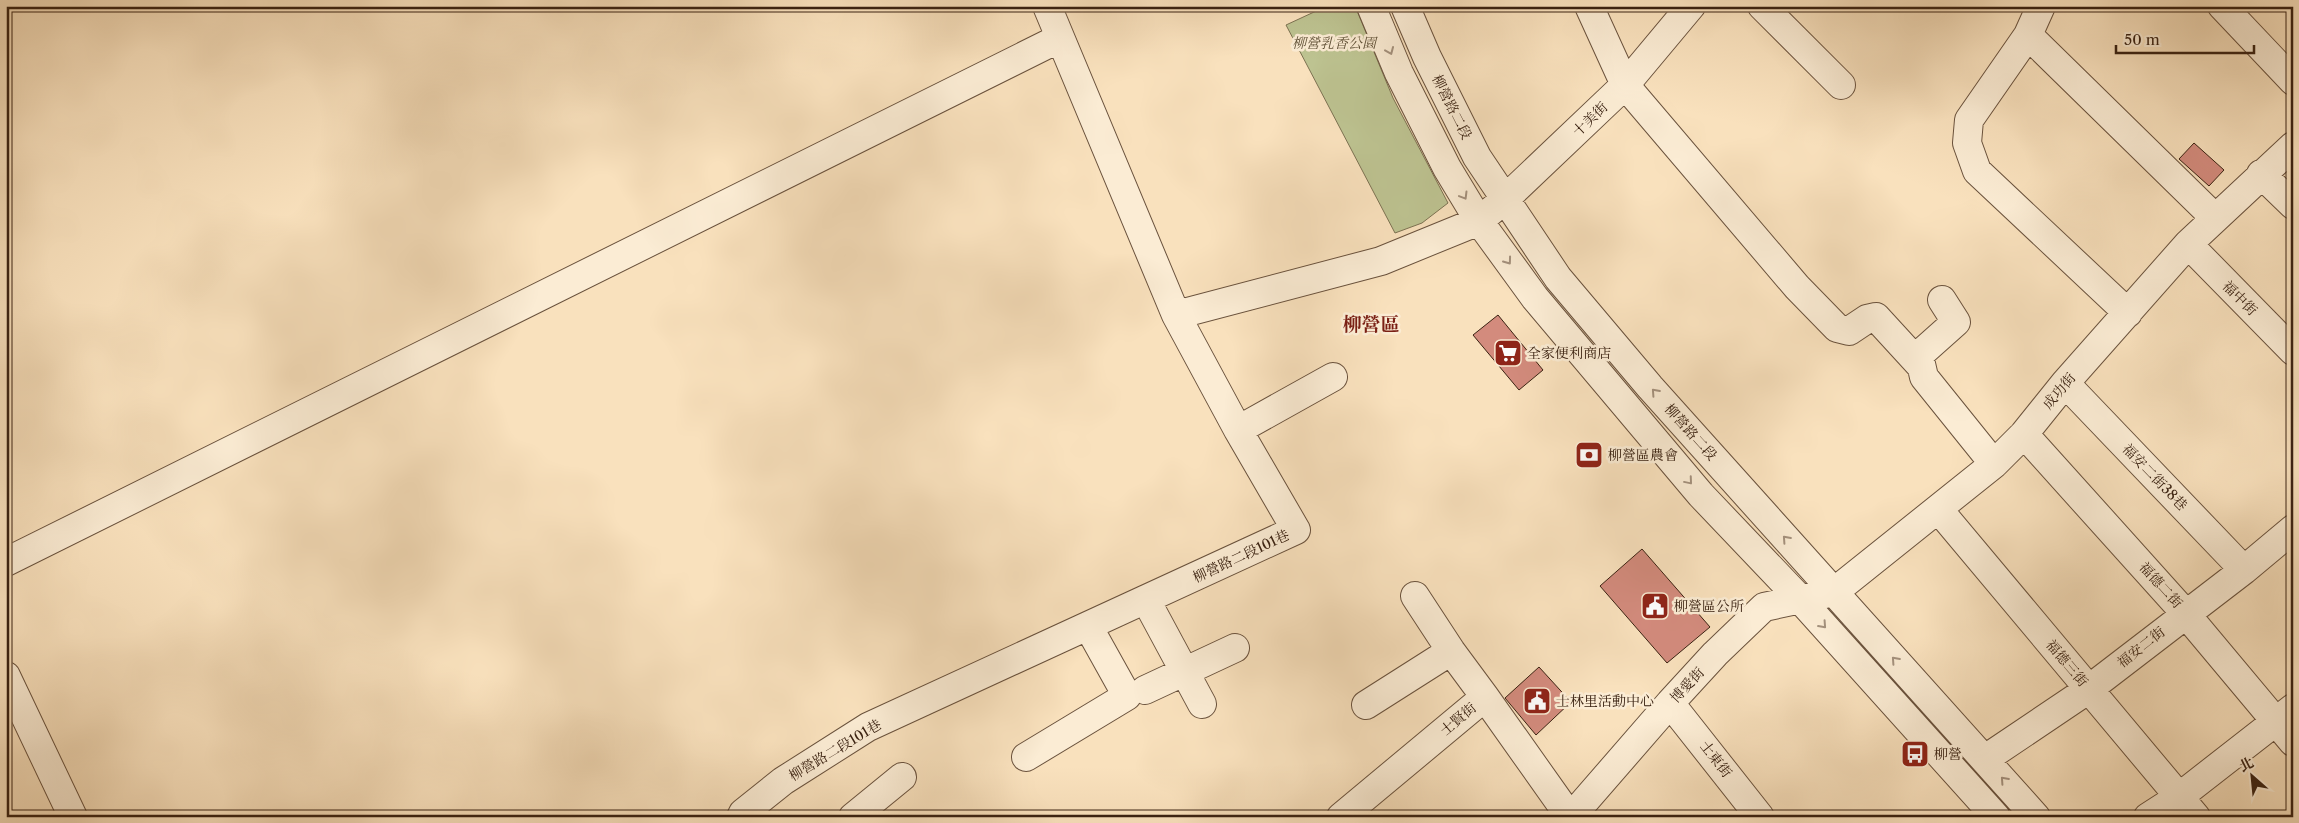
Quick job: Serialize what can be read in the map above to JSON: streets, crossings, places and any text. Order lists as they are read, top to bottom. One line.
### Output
{"streets":{"street":["柳營路二段","十美街","福中街","成功街","福安二街38巷","柳營路二段101巷","福德二街","福安二街","福德三街","博愛街","士賢街","士東街"]},"crossings":[["柳營路二段","十美街"],["柳營路二段","成功街"],["柳營路二段","福安二街"],["福中街","成功街"],["成功街","福安二街38巷"],["成功街","福德二街"],["成功街","福德三街"],["成功街","博愛街"],["福安二街38巷","福安二街"],["福德二街","福安二街"],["福安二街","福德三街"],["博愛街","士賢街"],["博愛街","士東街"]],"districts":["柳營區"],"parks":["柳營乳香公園"],"places":{"supermarket":["全家便利商店"],"bank":["柳營區農會"],"public building":["柳營區公所","士林里活動中心"],"bus stop":["柳營"]},"scale_bar":"50 m","north":"top left"}
